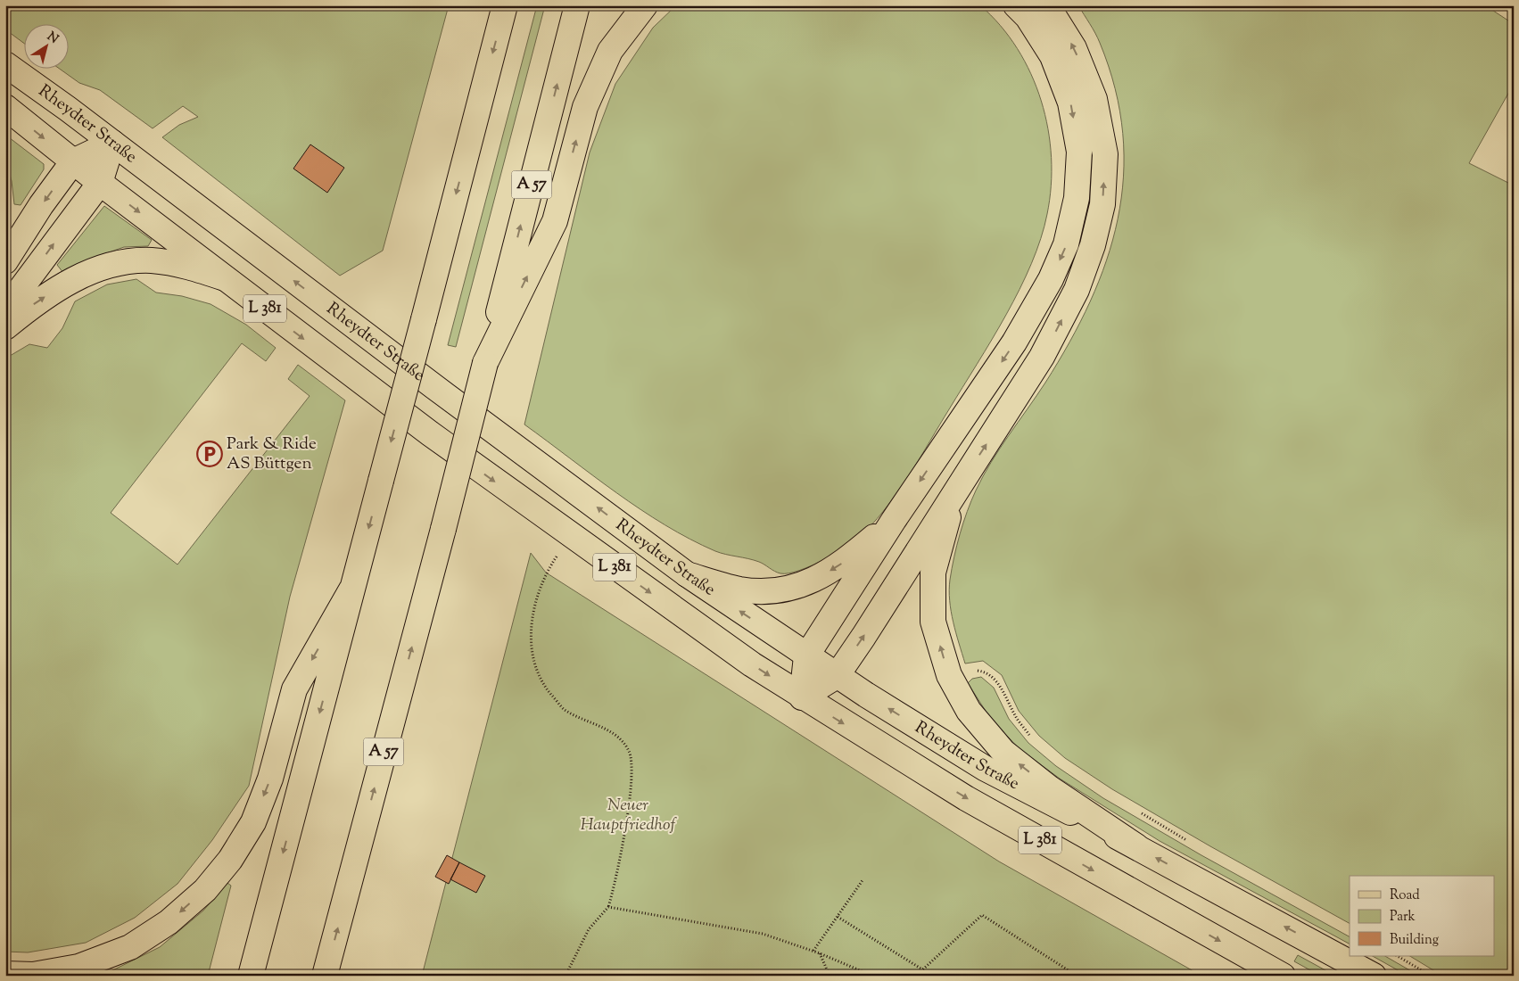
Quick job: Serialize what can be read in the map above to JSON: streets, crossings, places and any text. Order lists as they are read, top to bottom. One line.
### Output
{"streets":{"main road":["Rheydter Straße","A 57","L 381"]},"parks":["Neuer Hauptfriedhof"],"places":{"parking":["Park & Ride AS Büttgen"]},"legend":["Road","Park","Building"],"north":"top right"}
